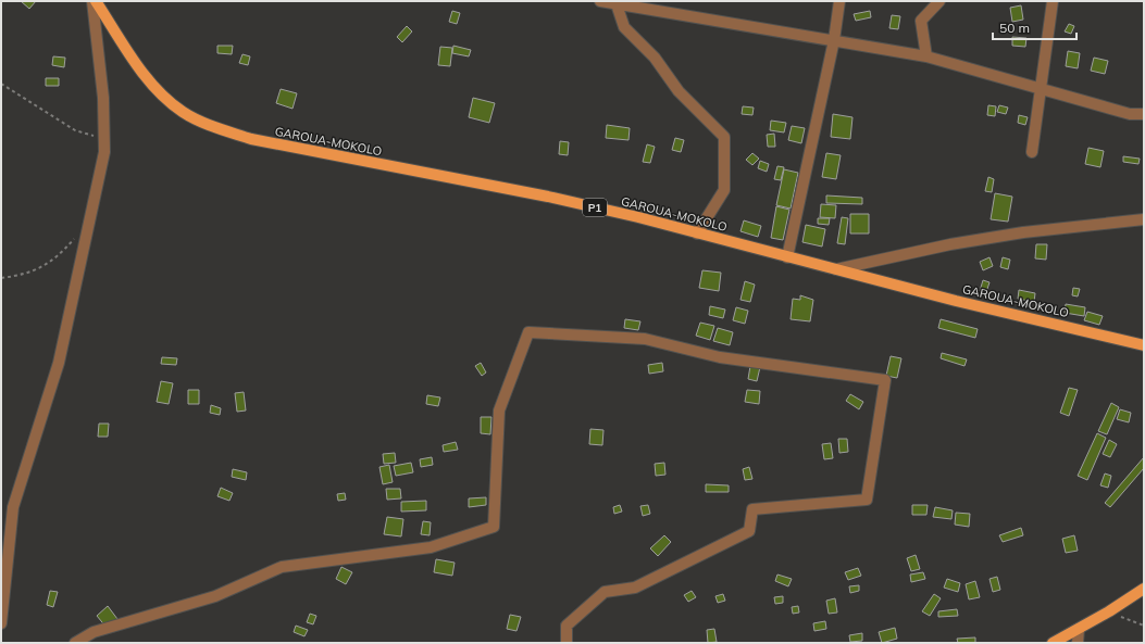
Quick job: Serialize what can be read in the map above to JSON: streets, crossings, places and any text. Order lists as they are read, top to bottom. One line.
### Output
{"streets":{"main road":["GAROUA-MOKOLO","P1"]},"scale_bar":"50 m"}
